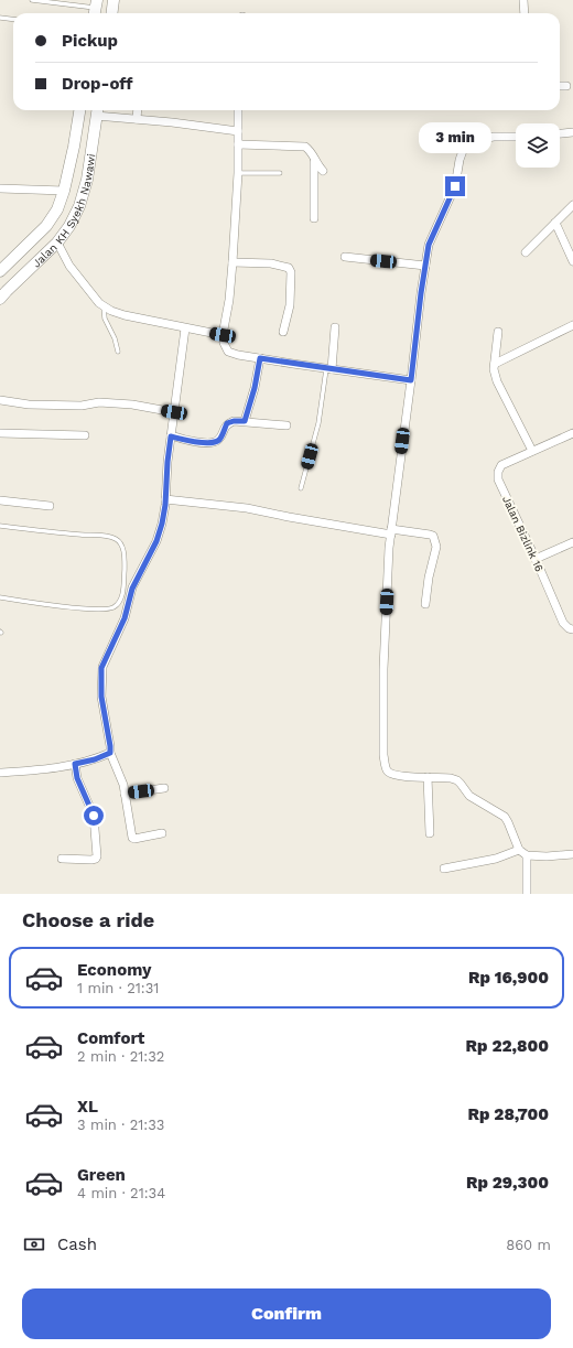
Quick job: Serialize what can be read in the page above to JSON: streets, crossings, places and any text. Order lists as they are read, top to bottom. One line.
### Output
{"streets":{"main road":["Jalan KH Syekh Nawawi"],"street":["Jalan Bizlink 16"]},"page":{"banner":["Pickup","Drop-off"],"bubble":"3 min","heading":"Choose a ride","list":[{"name":"Economy","note":"1 min · 21:31","value":"Rp 16,900"},{"name":"Comfort","note":"2 min · 21:32","value":"Rp 22,800"},{"name":"XL","note":"3 min · 21:33","value":"Rp 28,700"},{"name":"Green","note":"4 min · 21:34","value":"Rp 29,300"}],"pay":["Cash","860 m"],"buttons":"Confirm"}}
